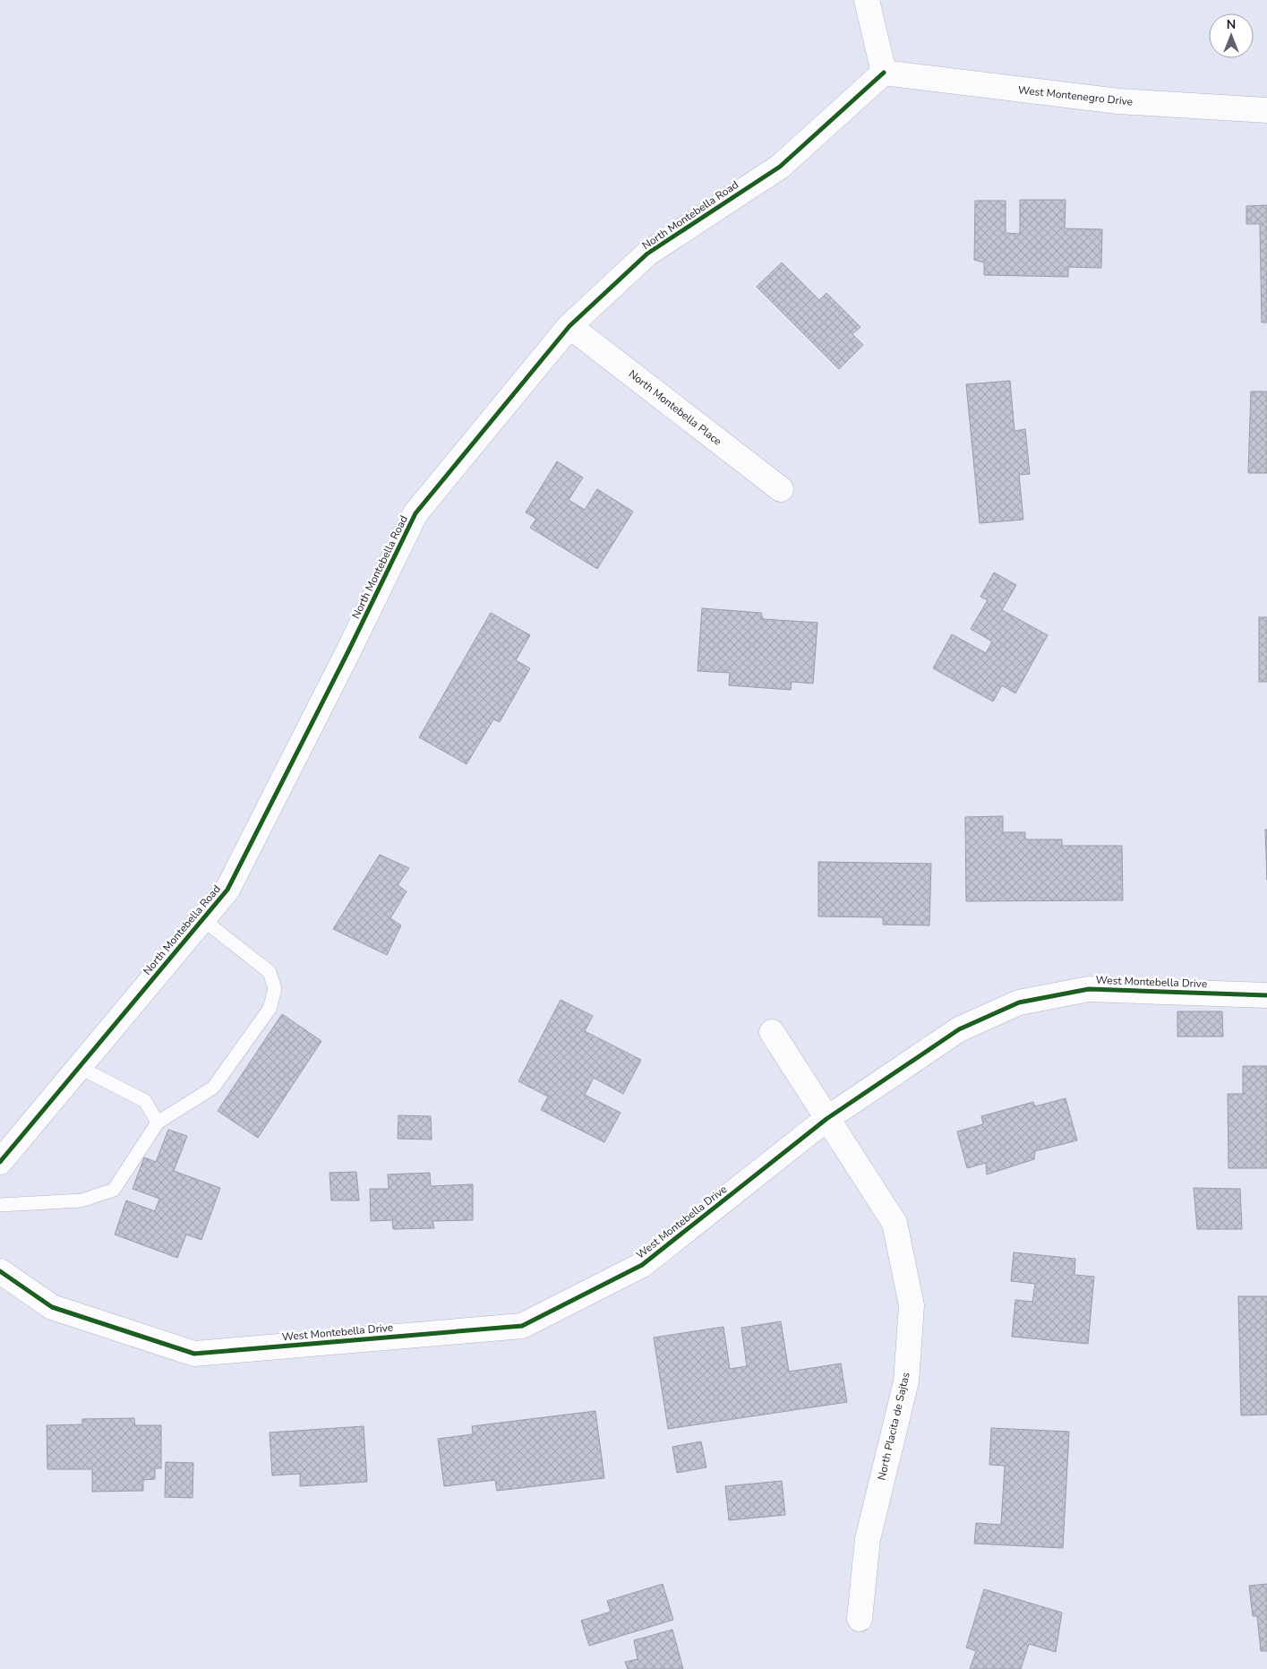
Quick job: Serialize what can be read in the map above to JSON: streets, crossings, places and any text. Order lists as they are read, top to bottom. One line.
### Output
{"streets":{"street":["West Montenegro Drive","North Montebella Road","North Montebella Place","West Montebella Drive","North Placita de Sajtas"]},"crossings":[["West Montenegro Drive","North Montebella Road"],["North Montebella Road","North Montebella Place"],["West Montebella Drive","North Placita de Sajtas"]],"north":"top"}
